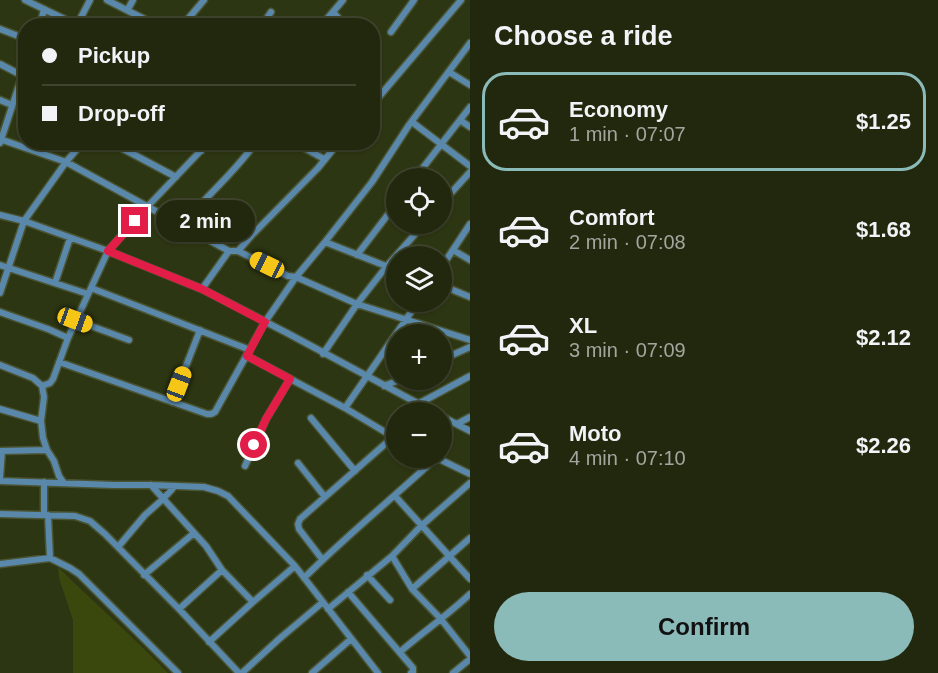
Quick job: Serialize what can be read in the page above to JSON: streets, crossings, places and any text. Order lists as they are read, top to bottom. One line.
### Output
{"page":{"heading":"Choose a ride","banner":["Pickup","Drop-off"],"list":[{"name":"Economy","note":"1 min · 07:07","value":"$1.25"},{"name":"Comfort","note":"2 min · 07:08","value":"$1.68"},{"name":"XL","note":"3 min · 07:09","value":"$2.12"},{"name":"Moto","note":"4 min · 07:10","value":"$2.26"}],"map_buttons":["+","−"],"bubble":"2 min","buttons":"Confirm"}}
